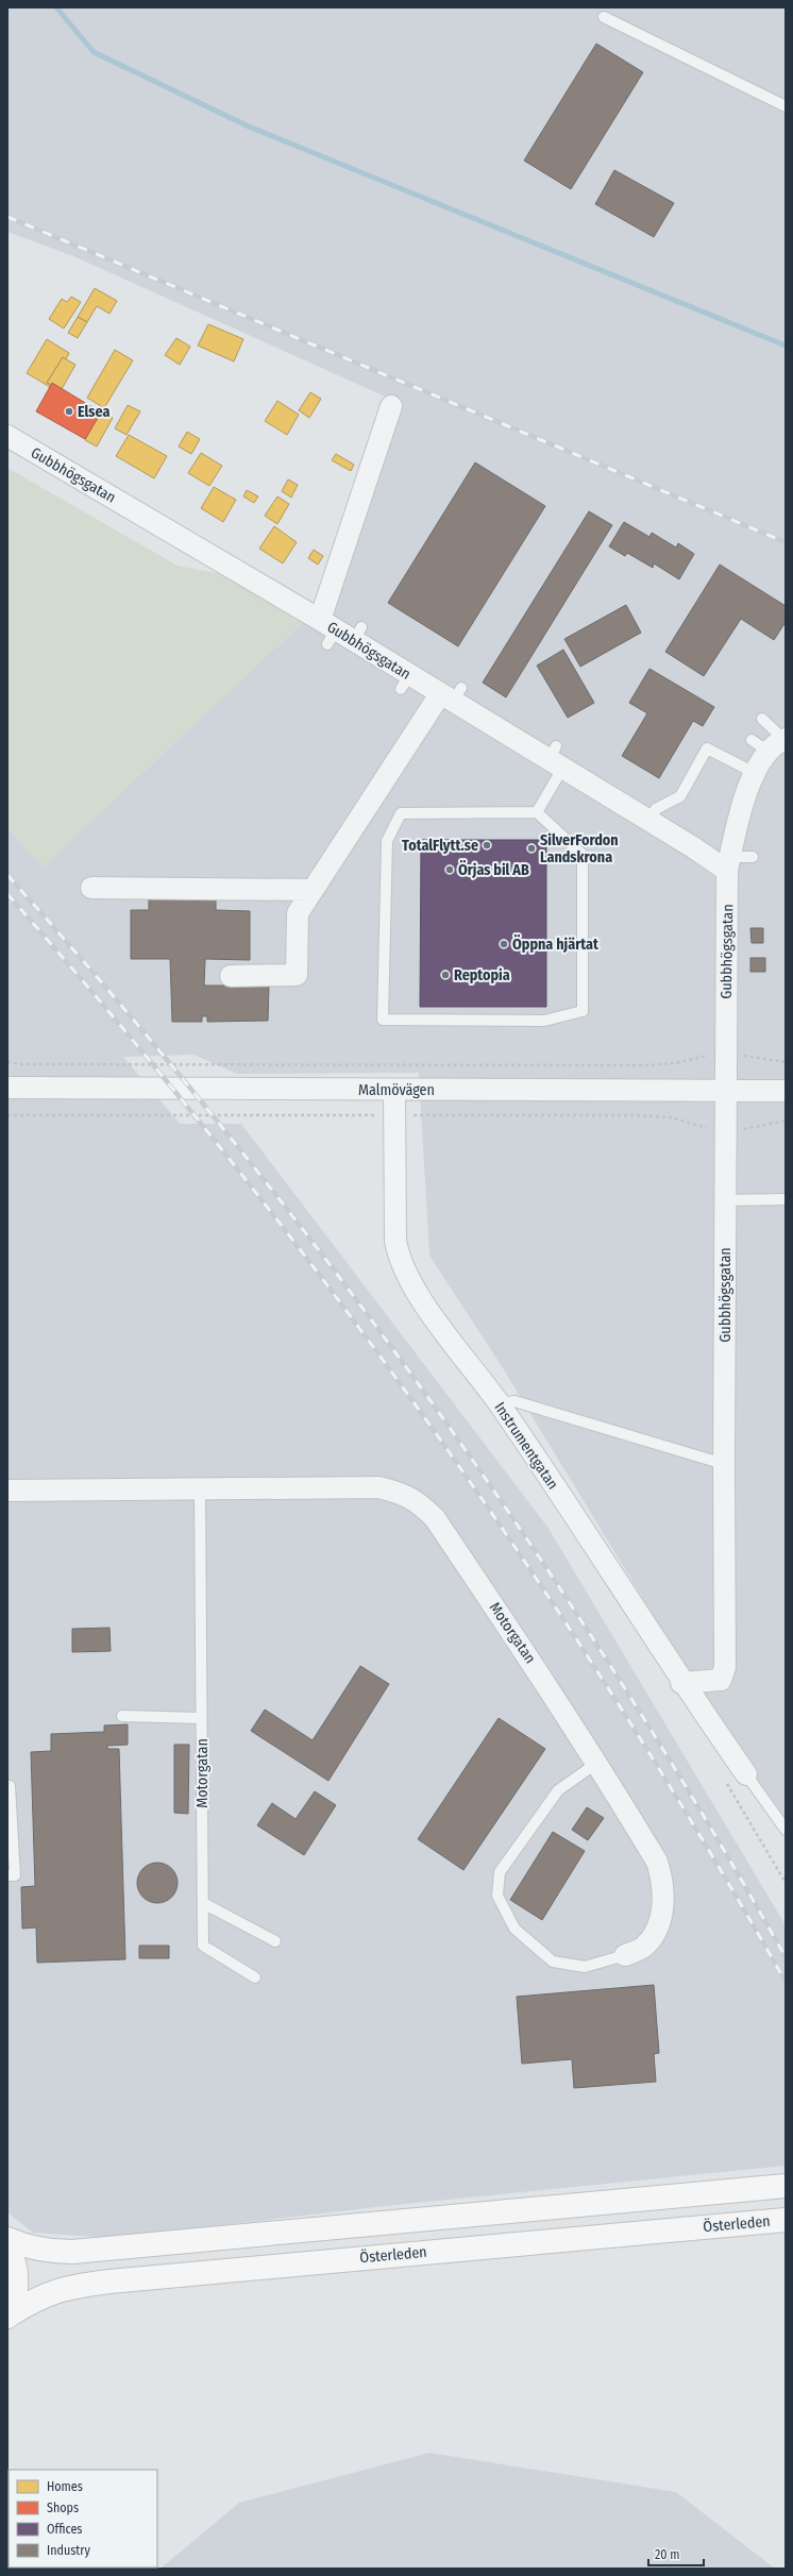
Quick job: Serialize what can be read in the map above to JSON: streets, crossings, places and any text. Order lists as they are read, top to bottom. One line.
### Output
{"streets":{"main road":["Österleden"],"street":["Gubbhögsgatan","Malmövägen","Instrumentgatan","Motorgatan"]},"crossings":[["Gubbhögsgatan","Malmövägen"],["Gubbhögsgatan","Instrumentgatan"],["Malmövägen","Instrumentgatan"]],"places":["Elsea","TotalFlytt.se","SilverFordon Landskrona","Örjas bil AB","Öppna hjärtat","Reptopia"],"legend":["Homes","Shops","Offices","Industry"],"scale_bar":"20 m"}
